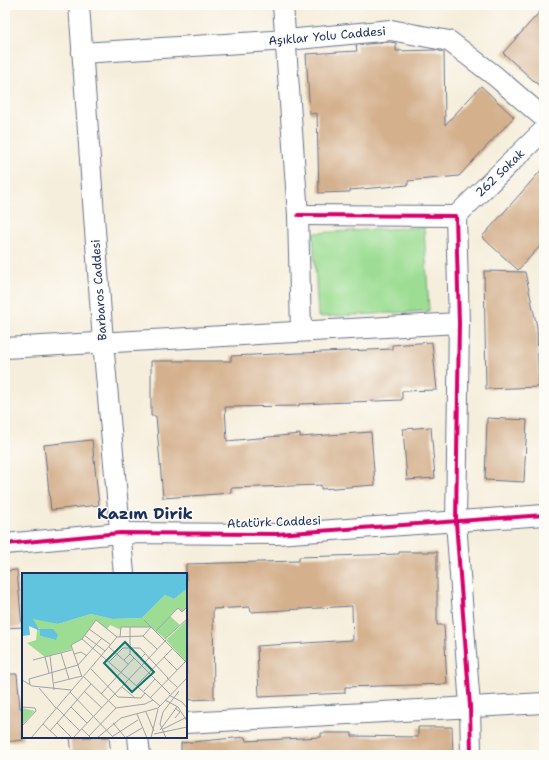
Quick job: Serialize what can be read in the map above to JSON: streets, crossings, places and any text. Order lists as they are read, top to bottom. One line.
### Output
{"streets":{"street":["Aşıklar Yolu Caddesi","262 Sokak","Barbaros Caddesi","Atatürk Caddesi"]},"crossings":[["Aşıklar Yolu Caddesi","Barbaros Caddesi"],["Barbaros Caddesi","Atatürk Caddesi"]],"districts":["Kazım Dirik"]}
